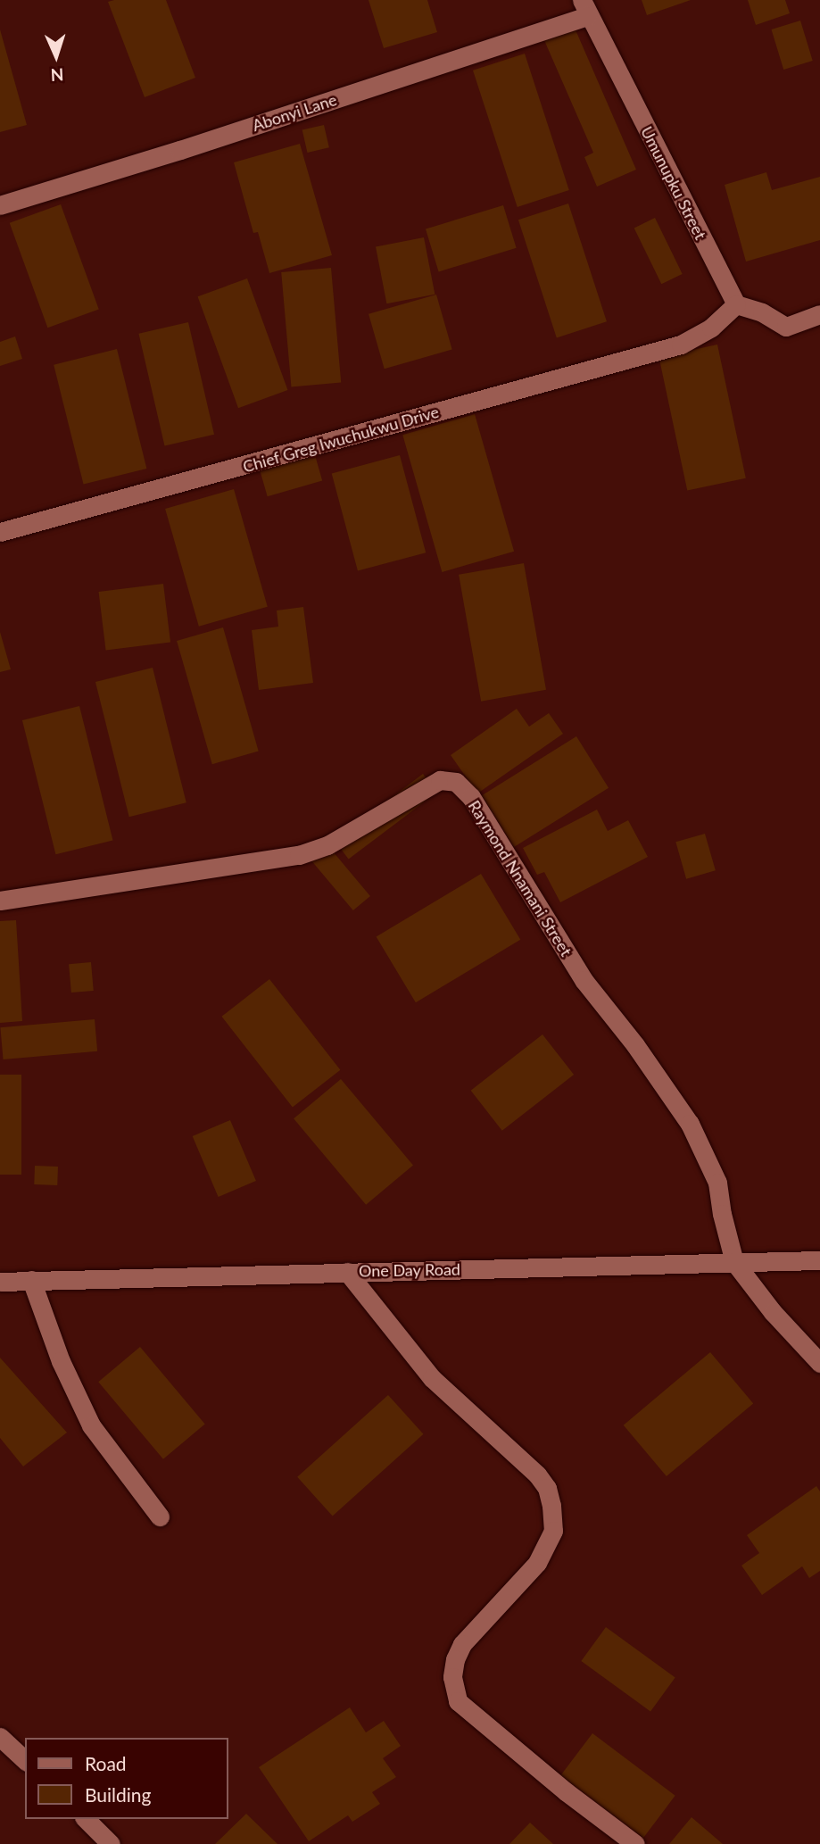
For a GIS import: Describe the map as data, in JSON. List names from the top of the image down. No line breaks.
{"streets":{"street":["Abonyi Lane","Umunupku Street","Chief Greg Iwuchukwu Drive","Raymond Nnamani Street","One Day Road"]},"crossings":[["Abonyi Lane","Umunupku Street"],["Umunupku Street","Chief Greg Iwuchukwu Drive"],["Raymond Nnamani Street","One Day Road"]],"legend":["Road","Building"],"north":"bottom"}
